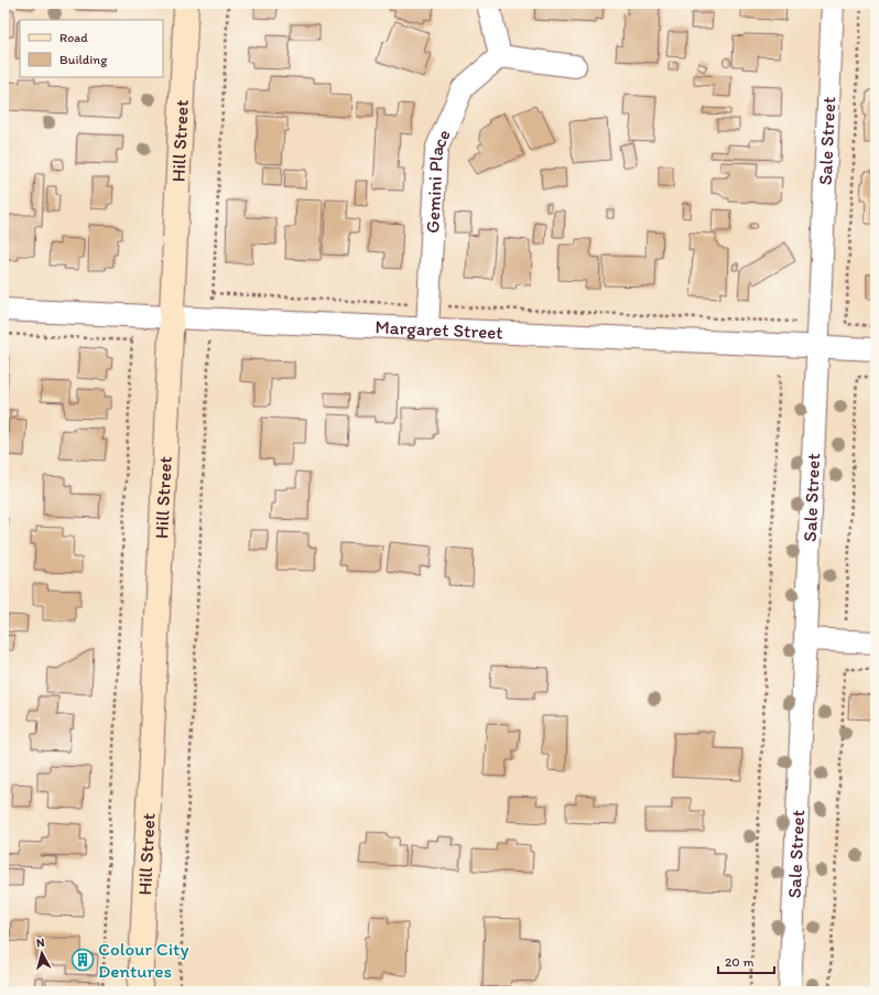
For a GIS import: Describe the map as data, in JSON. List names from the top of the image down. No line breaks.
{"streets":{"main road":["Hill Street"],"street":["Sale Street","Gemini Place","Margaret Street"]},"crossings":[["Hill Street","Margaret Street"],["Sale Street","Margaret Street"],["Gemini Place","Margaret Street"]],"places":{"building":["Colour City Dentures"]},"legend":["Road","Building"],"scale_bar":"20 m","north":"top"}
